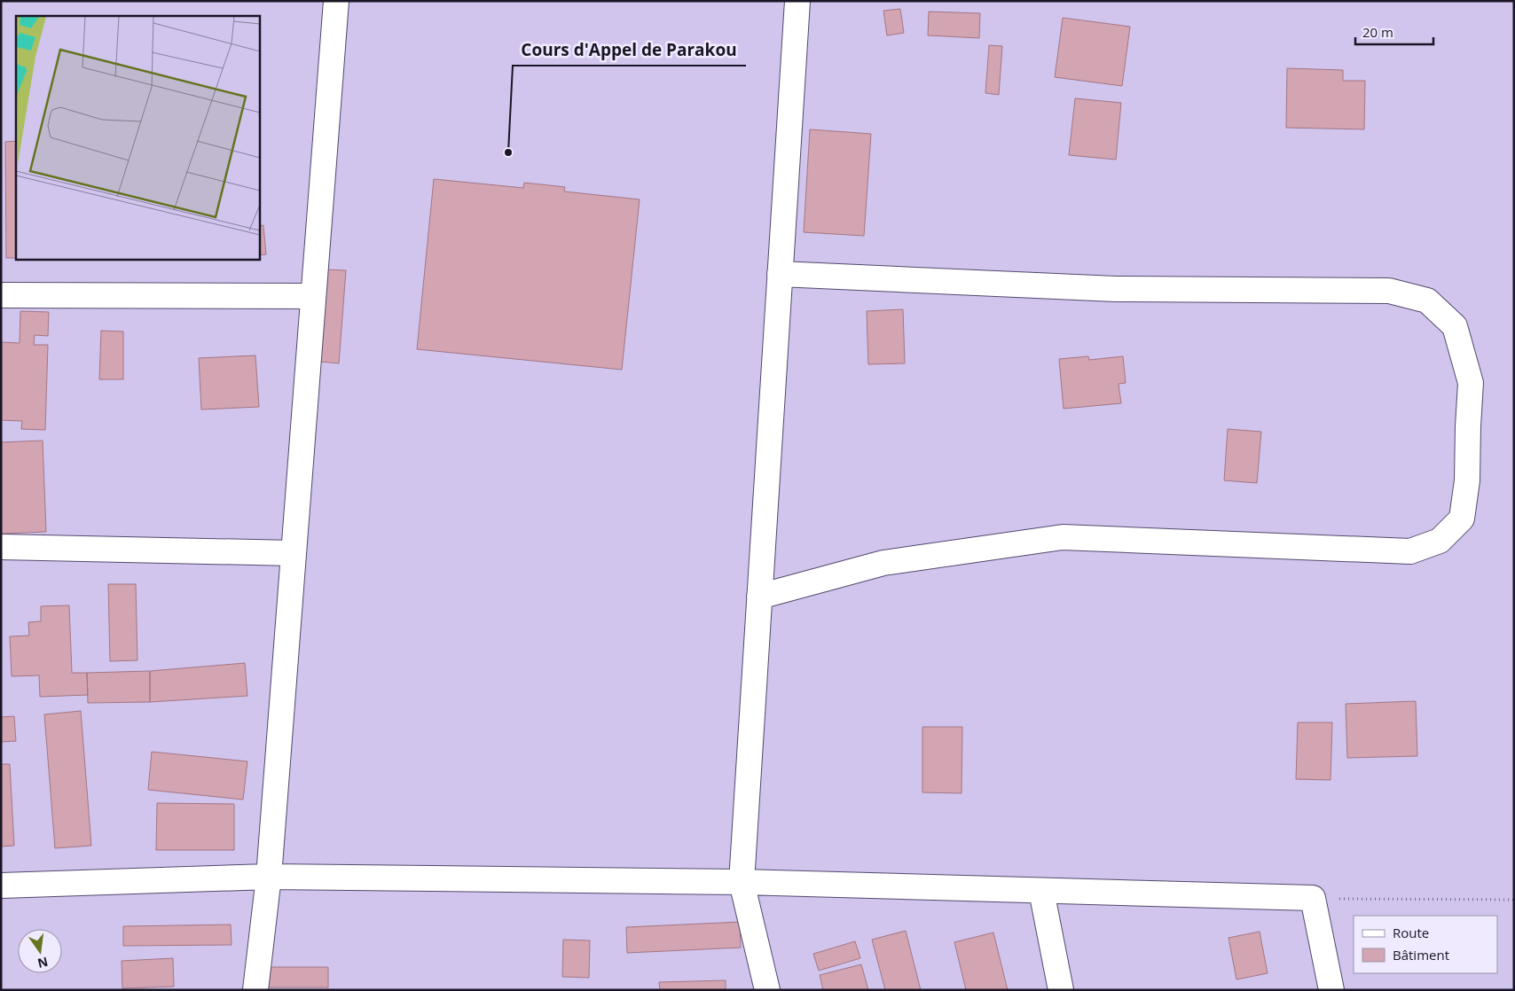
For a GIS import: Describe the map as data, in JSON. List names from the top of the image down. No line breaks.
{"places":["Cours d'Appel de Parakou"],"legend":["Route","Bâtiment"],"scale_bar":"20 m","north":"bottom"}
